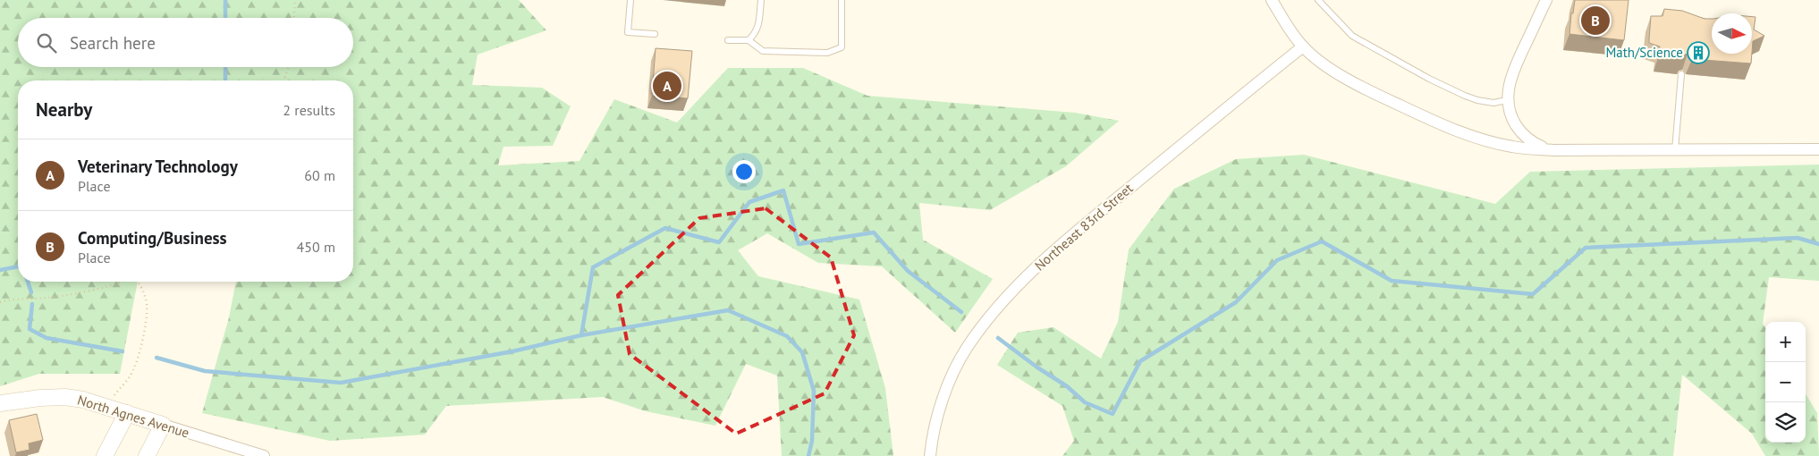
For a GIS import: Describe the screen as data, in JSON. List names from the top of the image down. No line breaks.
{"streets":{"street":["Northeast 83rd Street","North Agnes Avenue"]},"places":{"building":["Math/Science"]},"north":"right","page":{"pins":["B","A"],"search":"Search here","heading":["Nearby","2 results"],"list":[{"mark":"A","name":"Veterinary Technology","note":"Place","value":"60 m"},{"mark":"B","name":"Computing/Business","note":"Place","value":"450 m"}],"map_buttons":["+","−"]}}
